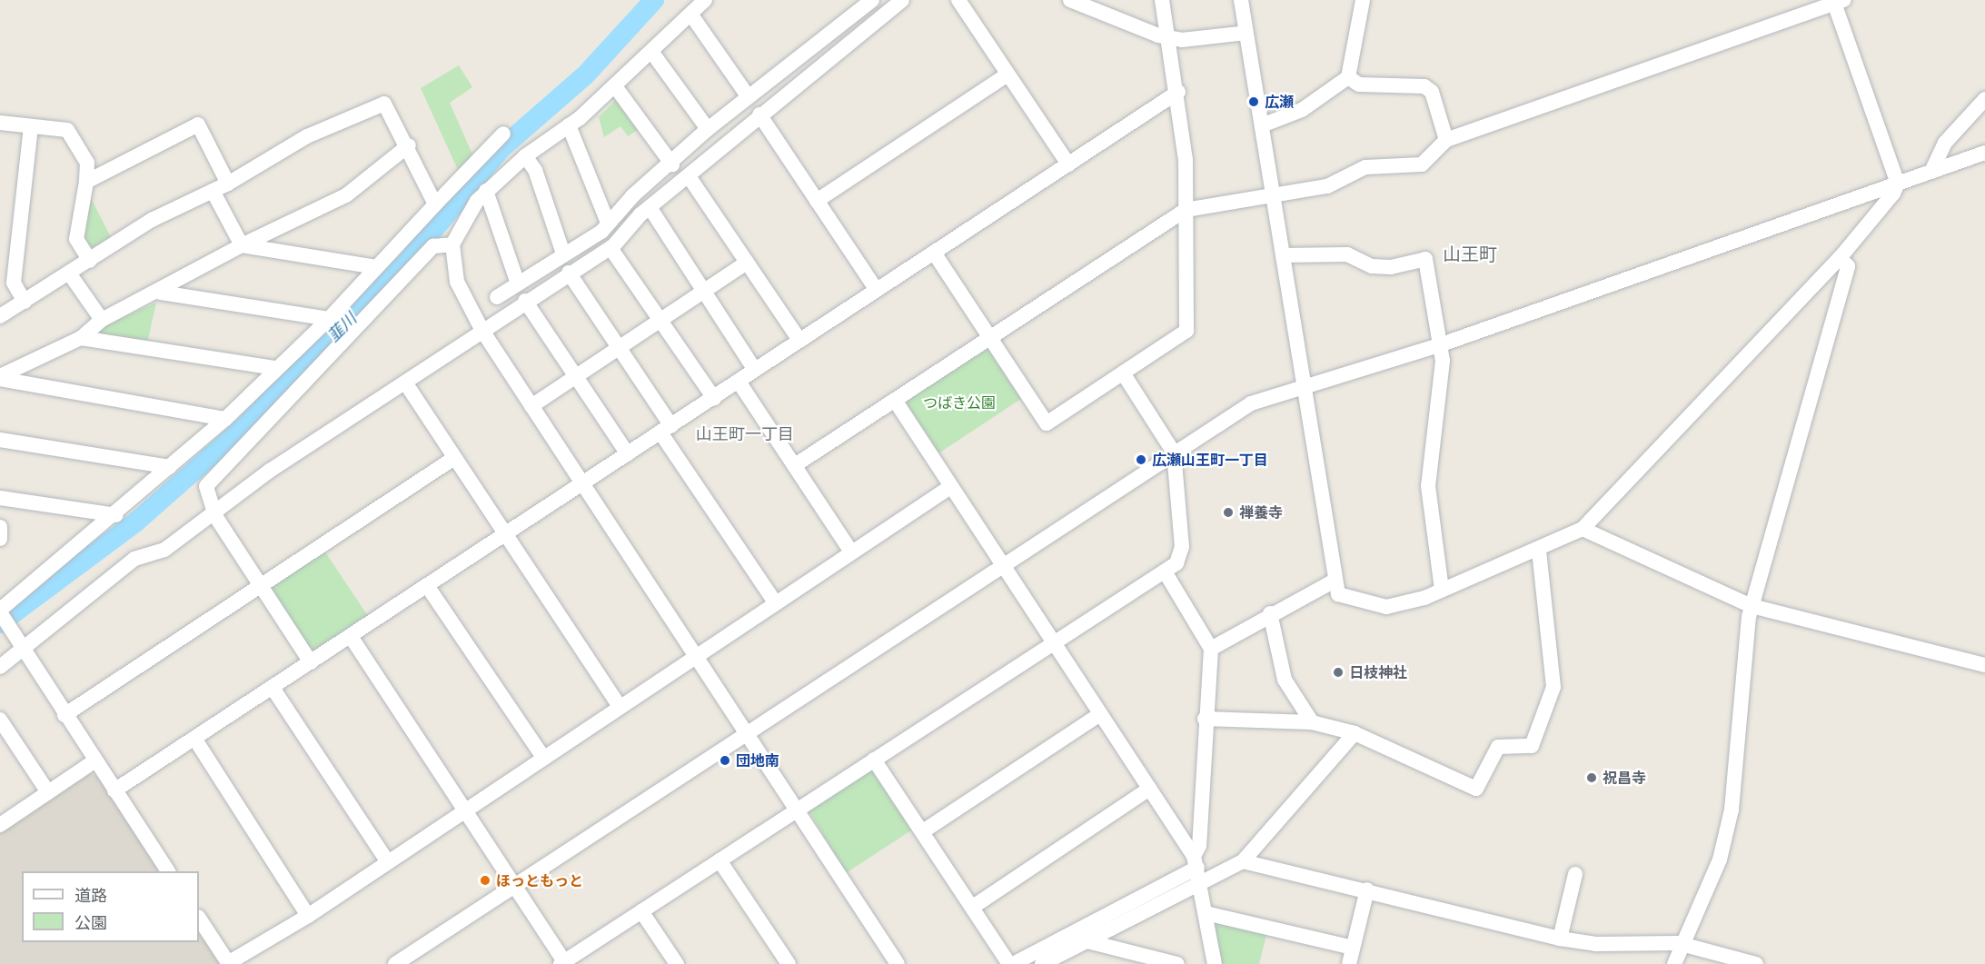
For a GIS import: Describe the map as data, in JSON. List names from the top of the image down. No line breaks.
{"districts":["山王町","山王町一丁目"],"water":["韮川"],"parks":["つばき公園"],"places":["広瀬","広瀬山王町一丁目","禅養寺","日枝神社","団地南","祝昌寺","ほっともっと"],"legend":["道路","公園"]}
